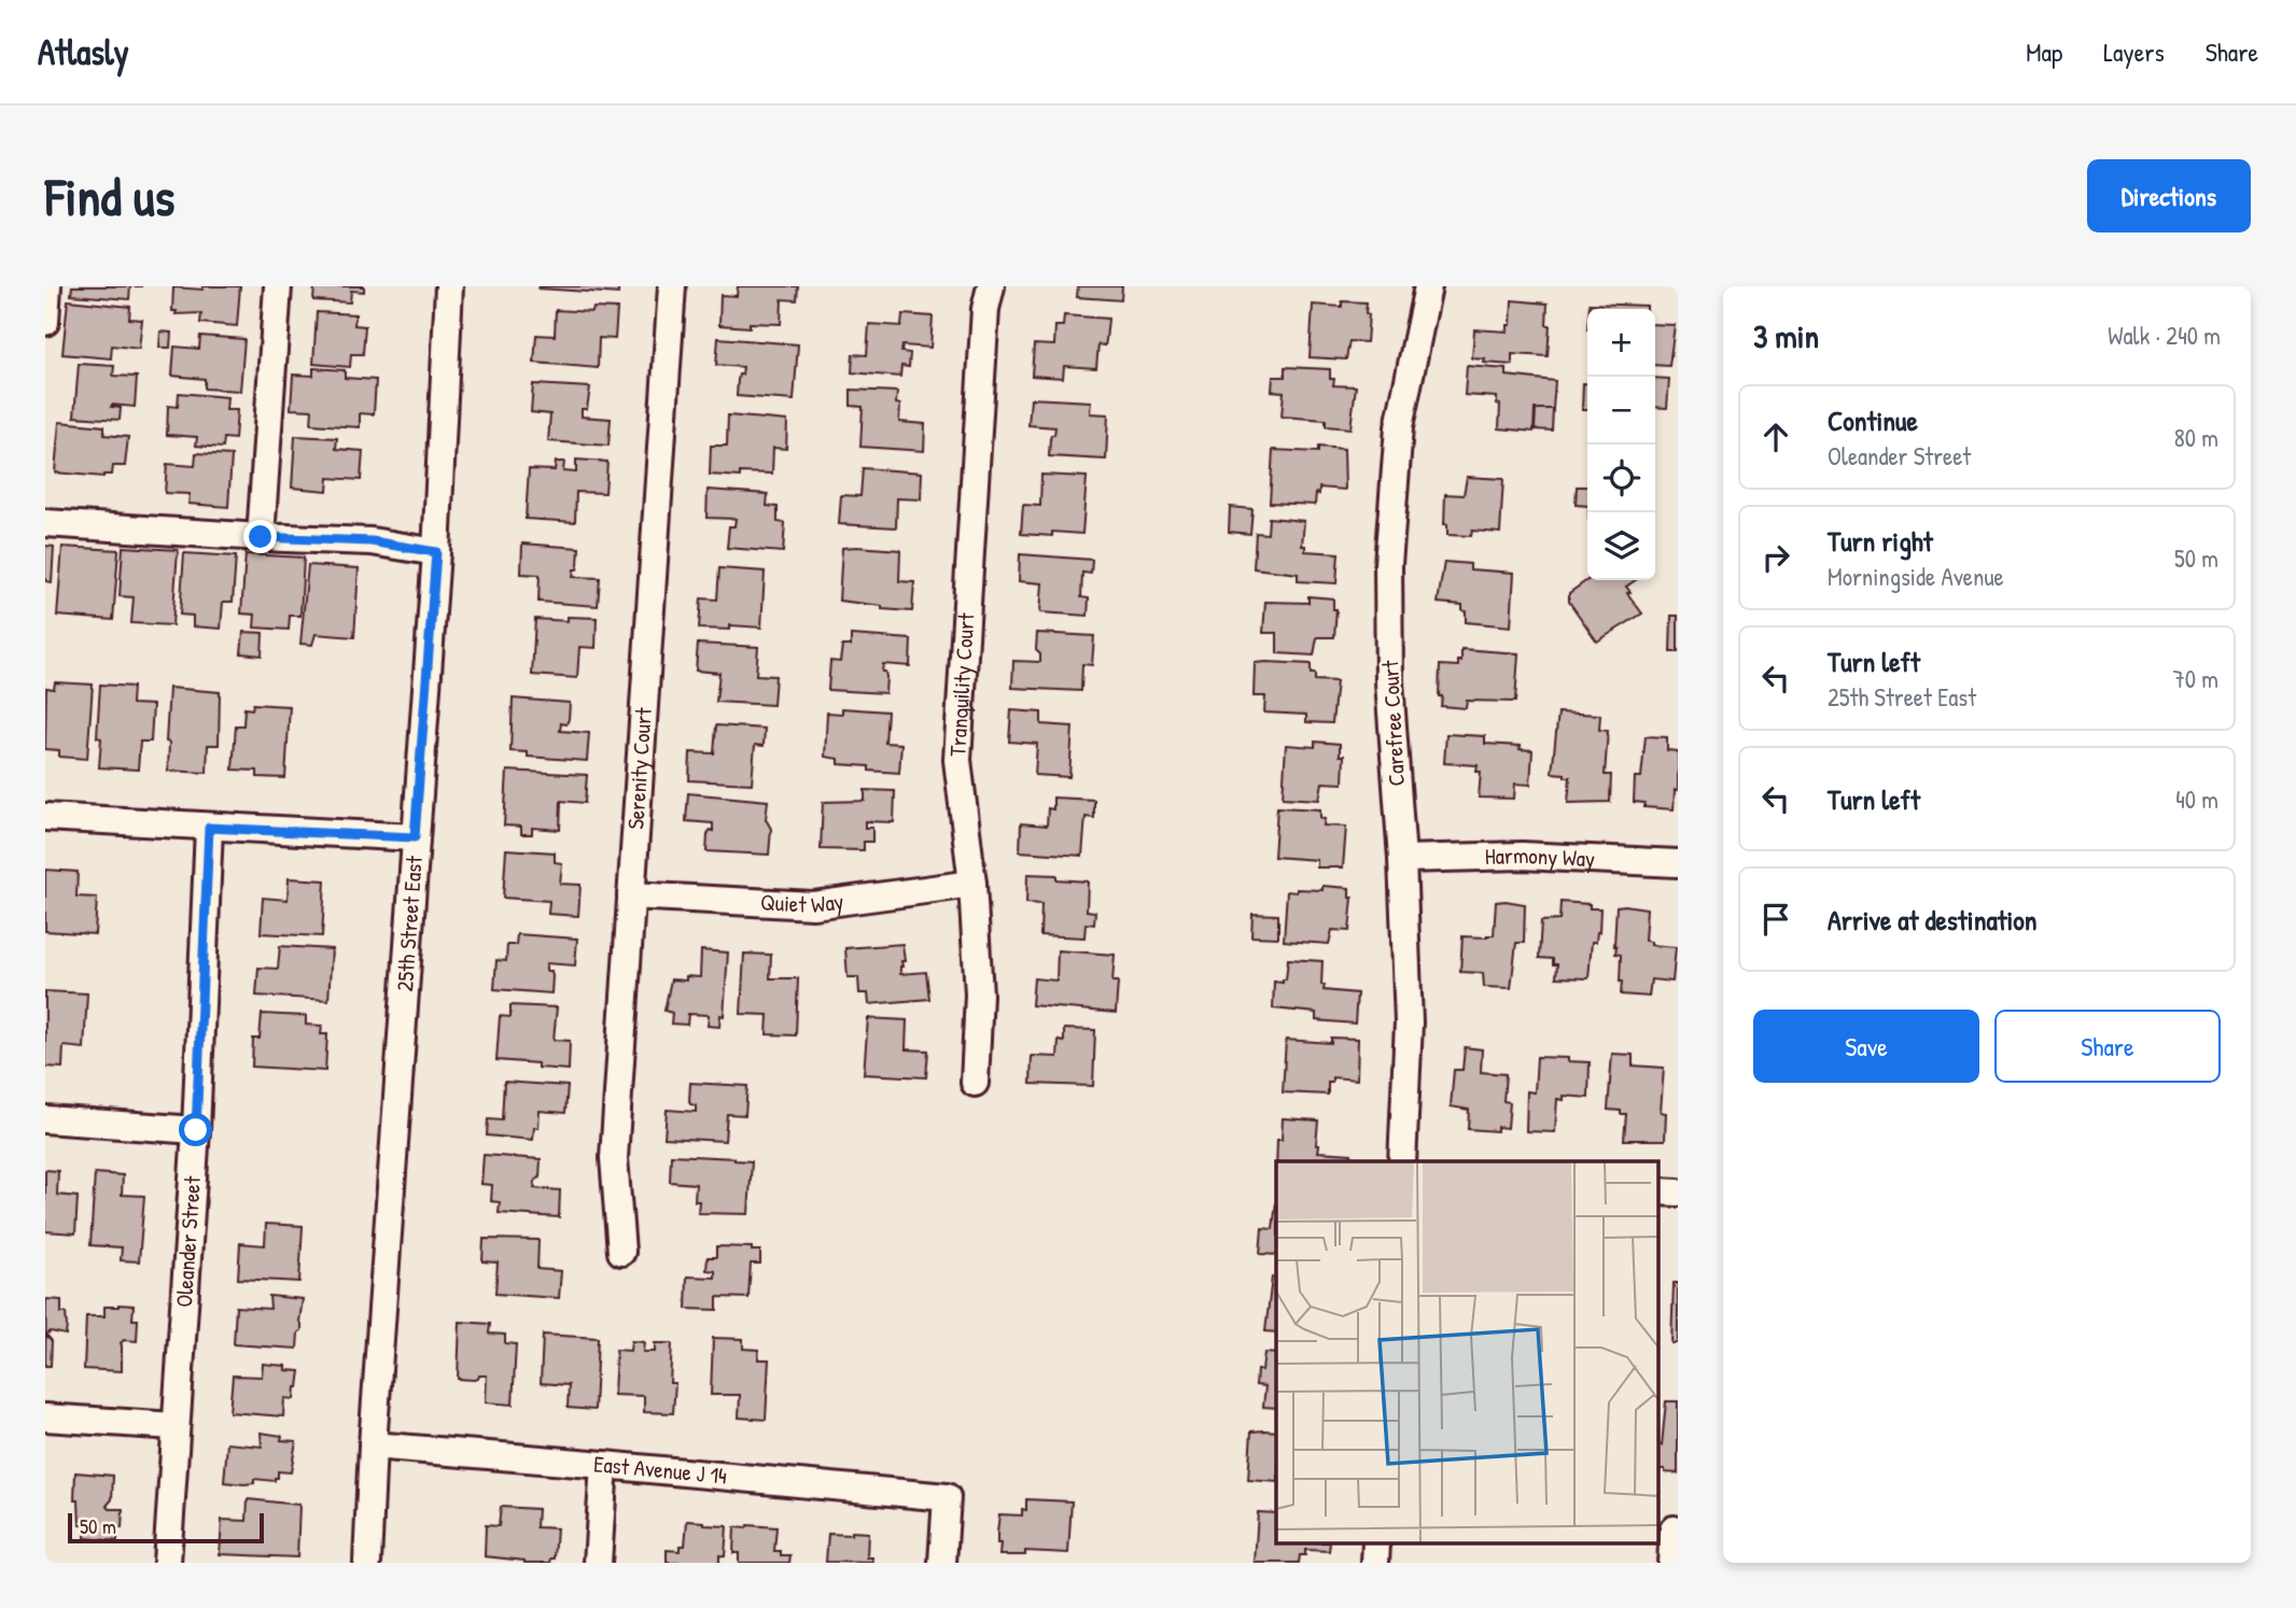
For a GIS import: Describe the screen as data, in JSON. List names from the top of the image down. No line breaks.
{"streets":{"street":["Tranquility Court","Carefree Court","Serenity Court","Harmony Way","Quiet Way","25th Street East","Oleander Street","East Avenue J 14"]},"crossings":[["Tranquility Court","Quiet Way"],["Carefree Court","Harmony Way"],["Serenity Court","Quiet Way"],["25th Street East","East Avenue J 14"]],"scale_bar":"50 m","page":{"header":"Atlasly","nav":["Map","Layers","Share"],"buttons":["Directions",["Save","Share"]],"title":"Find us","heading":["3 min","Walk · 240 m"],"map_buttons":["+","−"],"list":[["Continue","Oleander Street","80 m"],["Turn right","Morningside Avenue","50 m"],["Turn left","25th Street East","70 m"],["Turn left","40 m"],"Arrive at destination"],"scale":"50 m"}}
